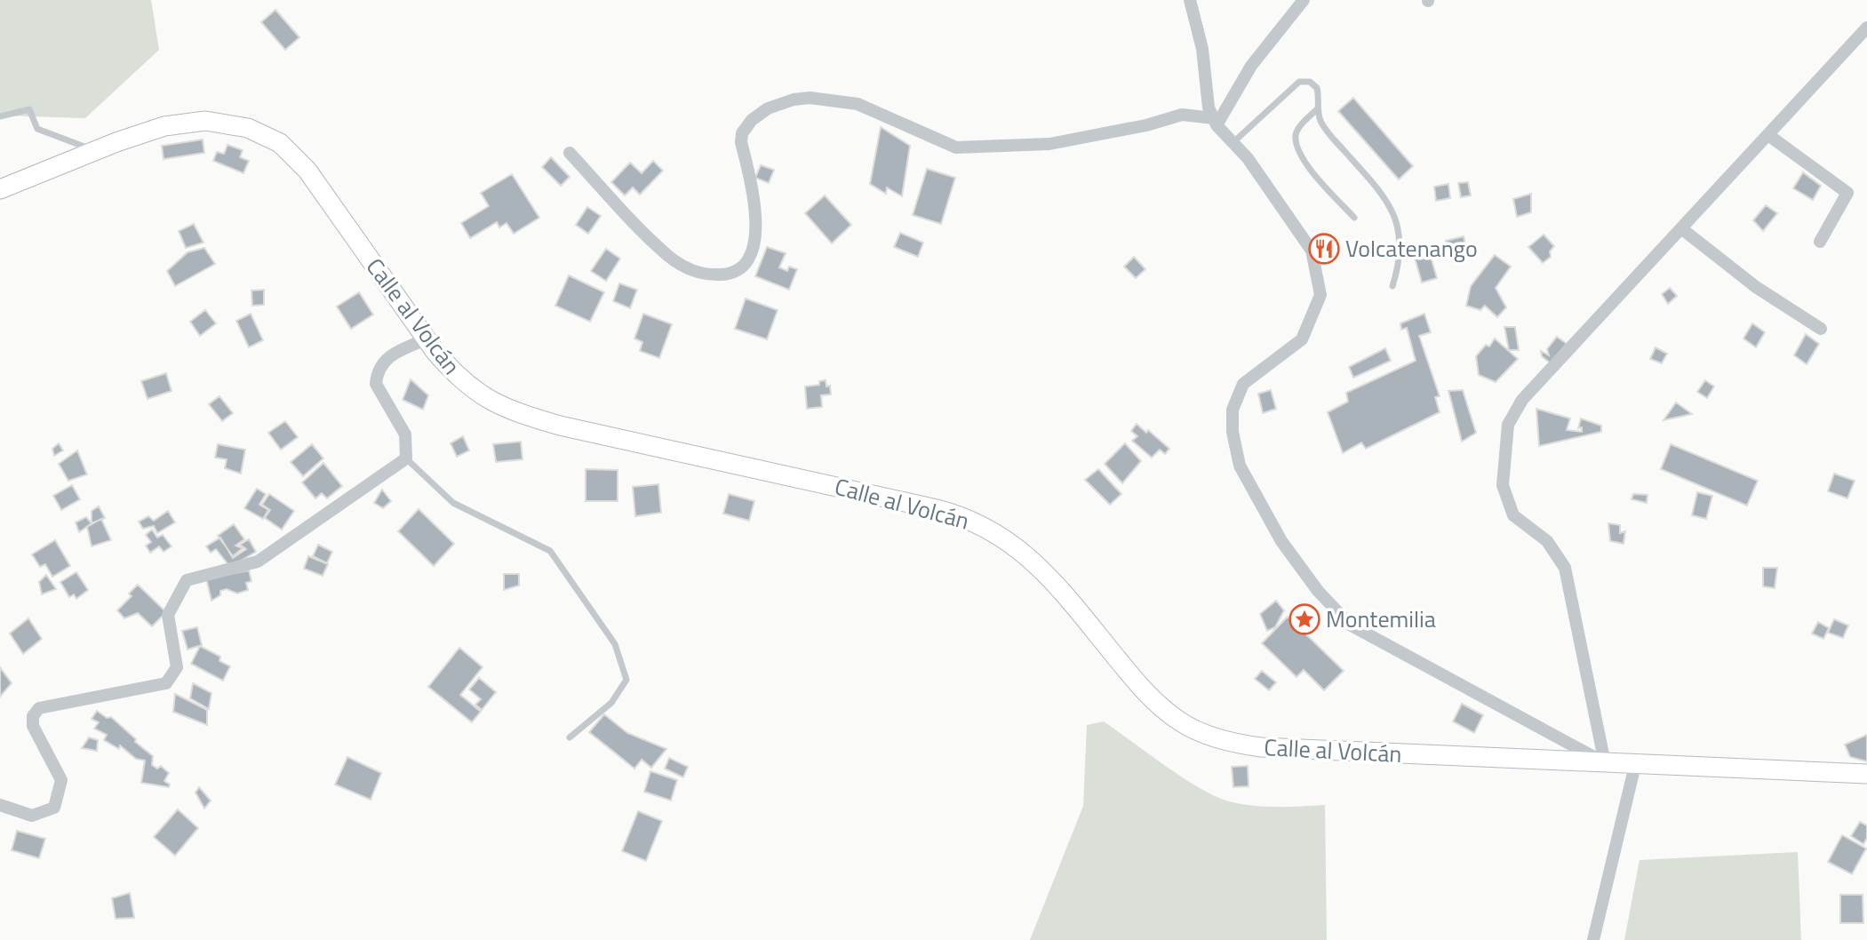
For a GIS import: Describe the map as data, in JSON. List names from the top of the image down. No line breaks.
{"streets":{"street":["Calle al Volcán"]},"places":{"restaurant":["Volcatenango"],"place":["Montemilia"]}}
